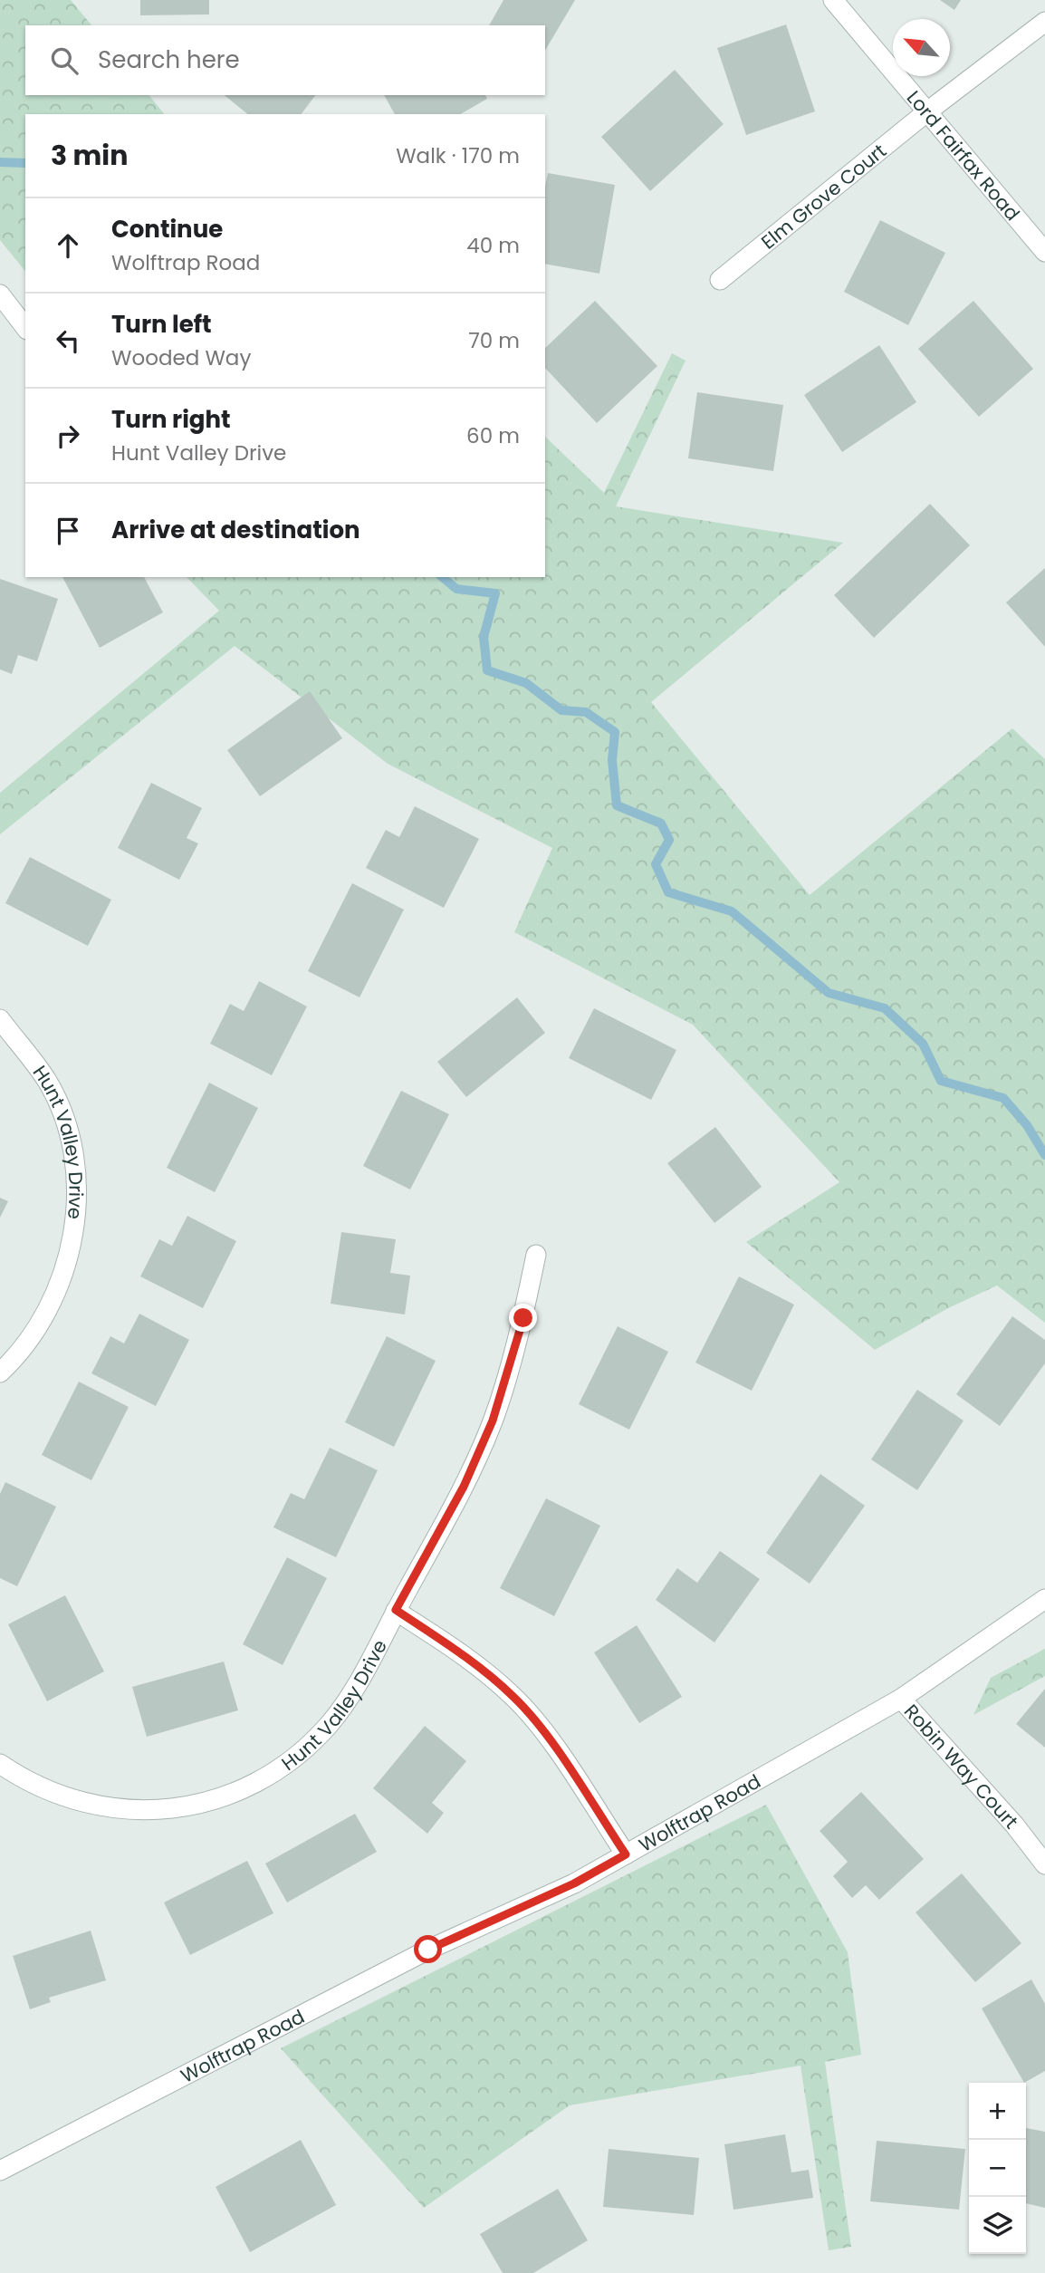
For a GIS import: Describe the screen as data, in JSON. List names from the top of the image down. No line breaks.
{"streets":{"street":["Lord Fairfax Road","Elm Grove Court","Hunt Valley Drive","Robin Way Court","Wolftrap Road"]},"crossings":[["Lord Fairfax Road","Elm Grove Court"],["Robin Way Court","Wolftrap Road"]],"north":"top left","page":{"search":"Search here","heading":["3 min","Walk · 170 m"],"list":[["Continue","Wolftrap Road","40 m"],["Turn left","Wooded Way","70 m"],["Turn right","Hunt Valley Drive","60 m"],"Arrive at destination"],"map_buttons":["+","−"]}}
